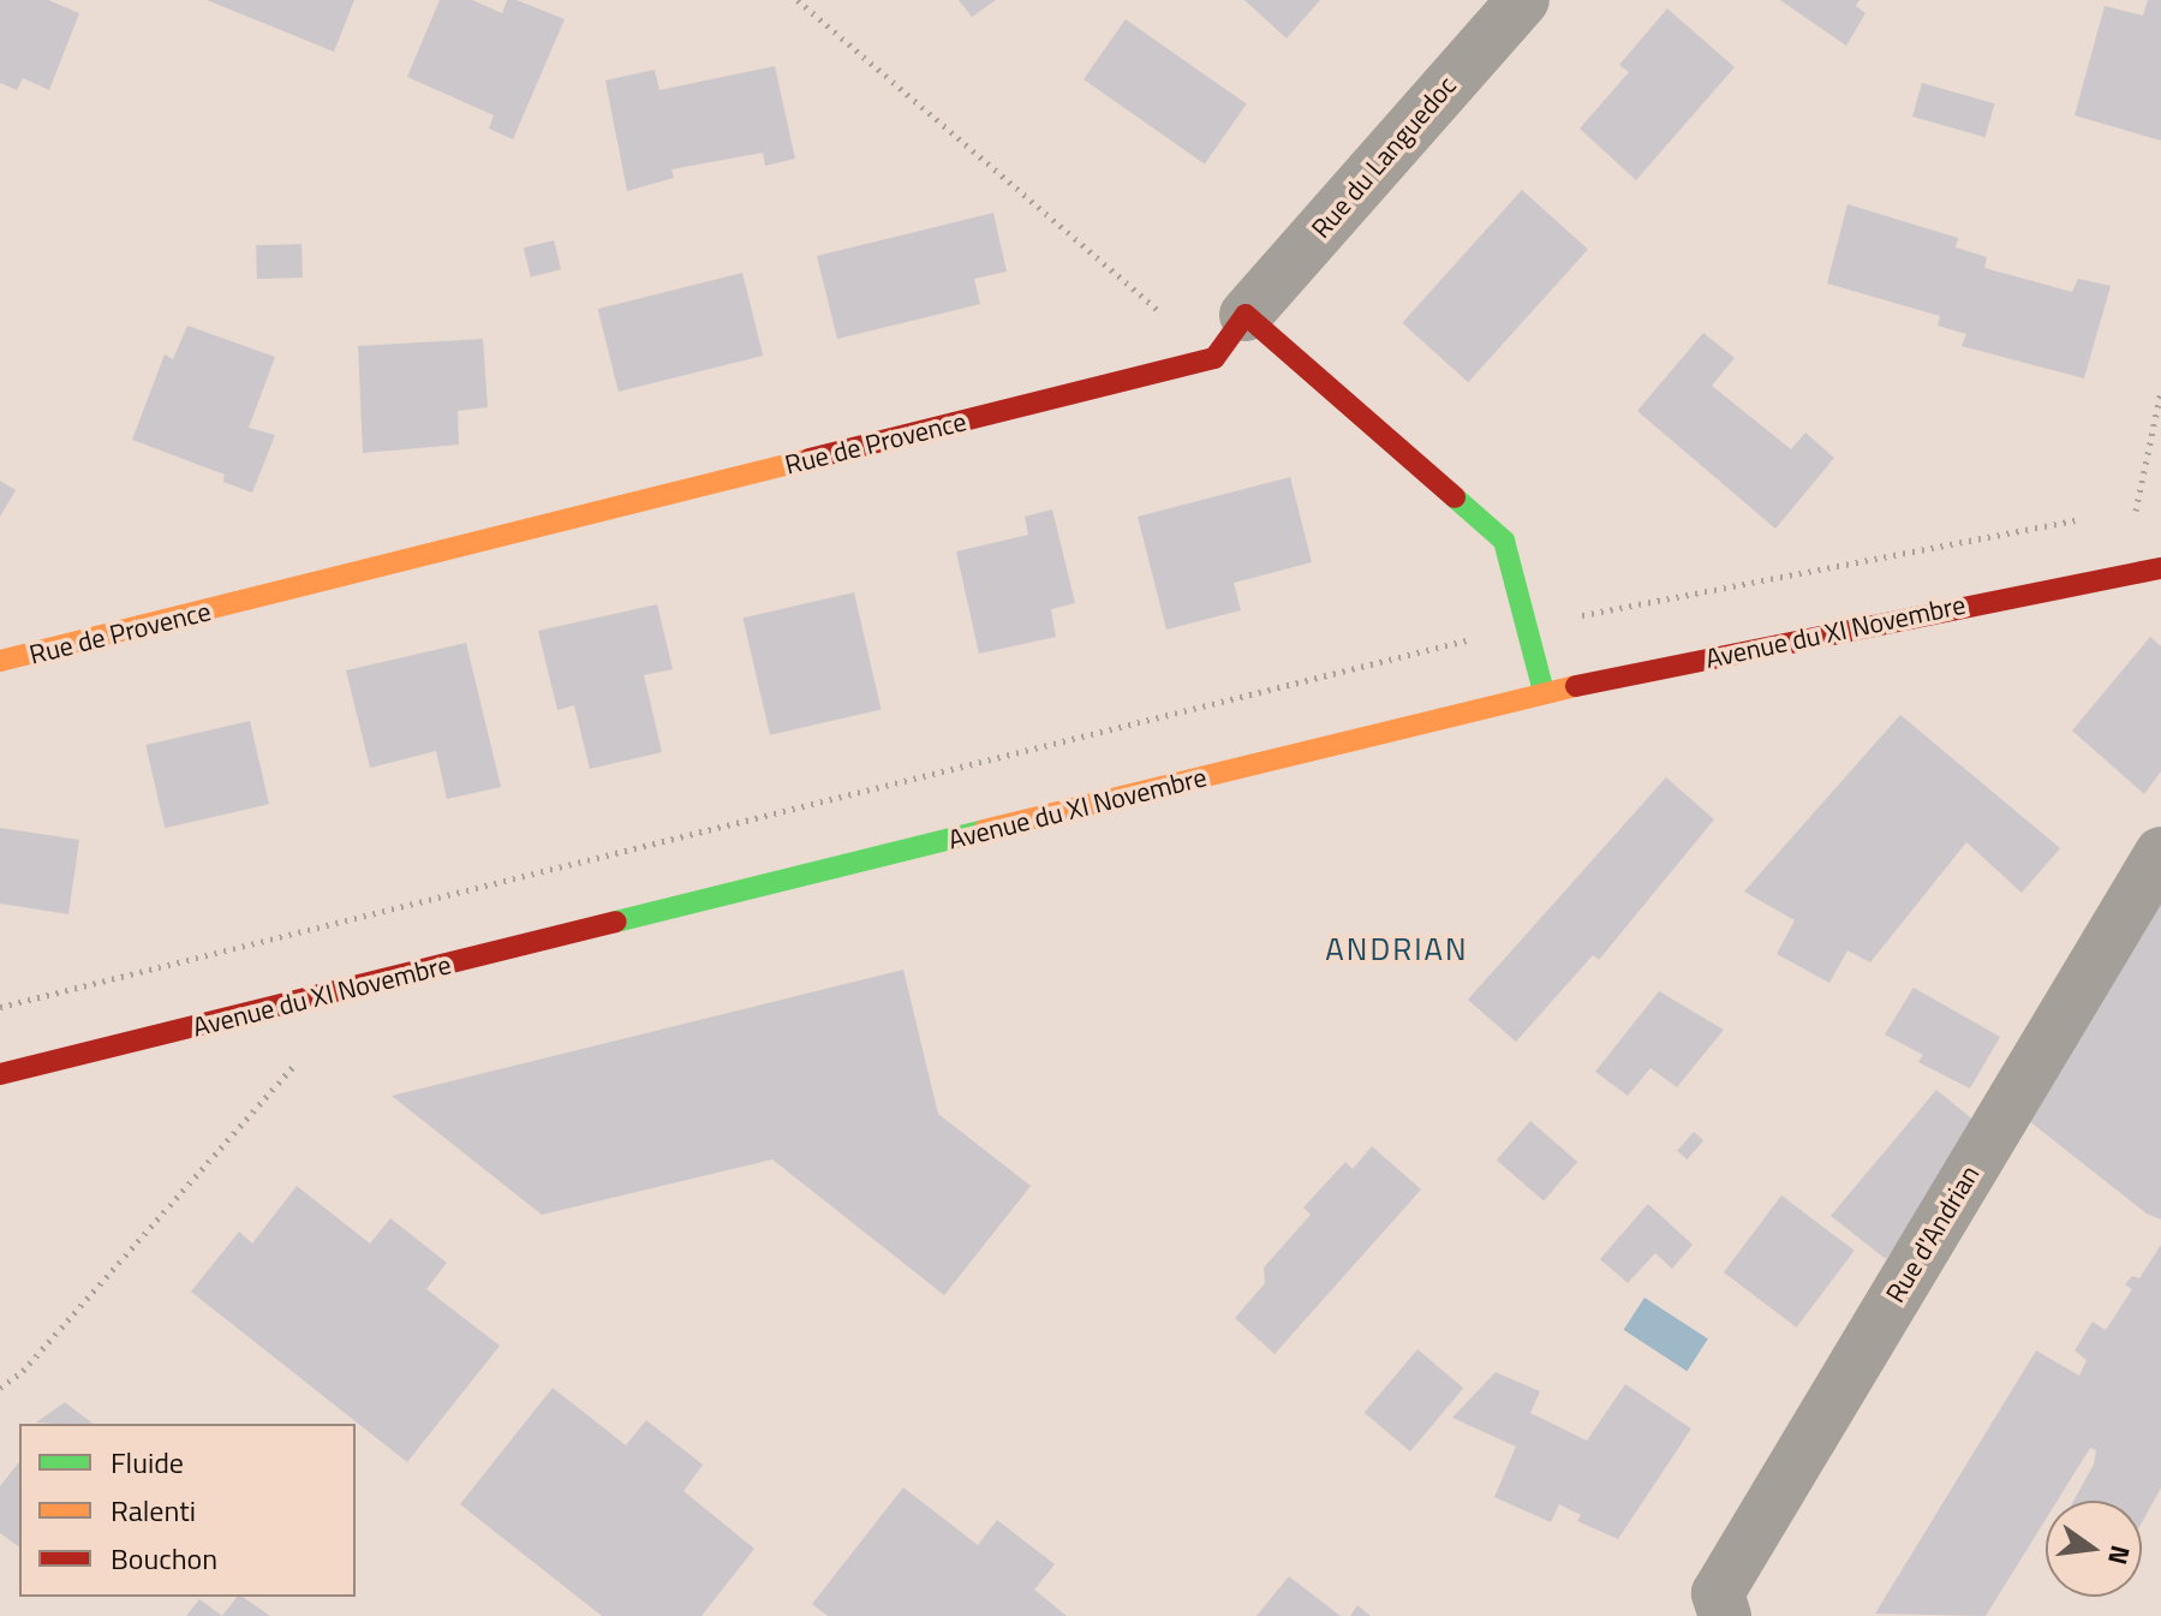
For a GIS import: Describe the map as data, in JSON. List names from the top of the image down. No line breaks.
{"streets":{"main road":["Rue de Provence","Avenue du XI Novembre"],"street":["Rue du Languedoc","Rue d'Andrian"]},"districts":["ANDRIAN"],"legend":["Fluide","Ralenti","Bouchon"],"north":"right"}
